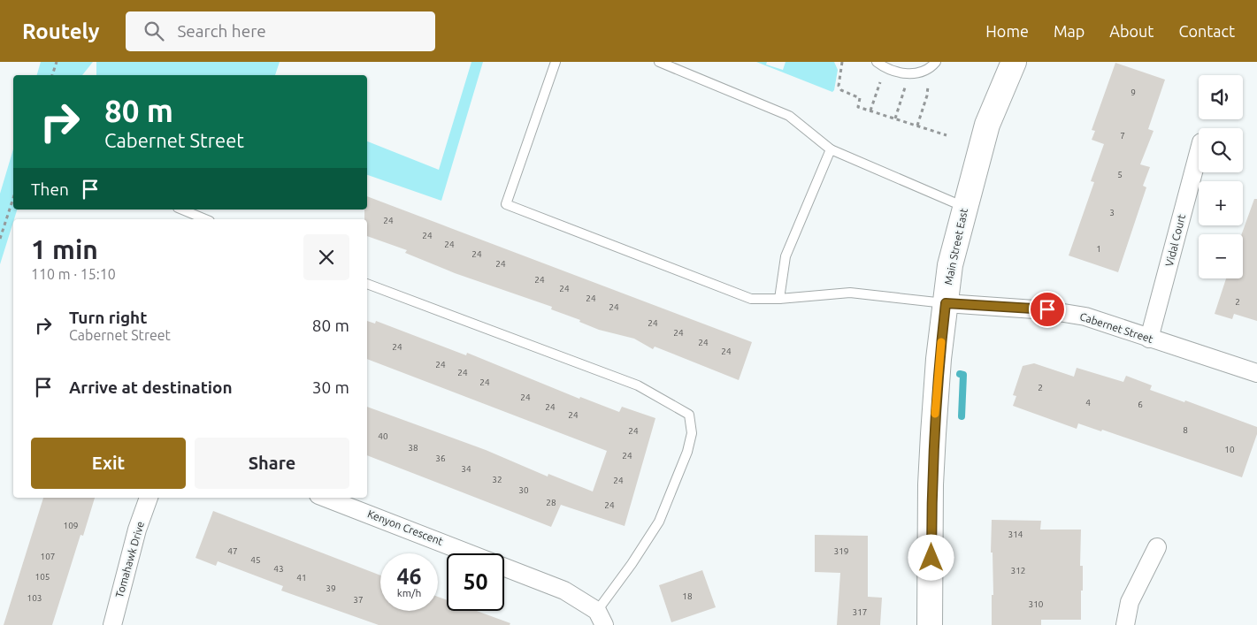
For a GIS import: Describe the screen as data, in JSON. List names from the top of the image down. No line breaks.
{"streets":{"main road":["Main Street East"],"street":["Vidal Court","Cabernet Street","Kenyon Crescent","Tomahawk Drive"]},"crossings":[["Vidal Court","Cabernet Street"],["Main Street East","Cabernet Street"]],"house_numbers":["9","7","5","3","24","24","24","1","24","24","24","24","24","2","24","24","24","24","24","24","24","24","24","2","24","4","6","24","24","8","24","40","38","10","24","36","34","32","24","30","28","24","109","314","47","319","107","45","43","312","105","41","39","18","103","37","310","317"],"page":{"header":"Routely","search":"Search here","nav":["Home","Map","About","Contact"],"map_buttons":["+","−"],"turn":["80 m","Cabernet Street"],"then":"Then","heading":["1 min","110 m · 15:10"],"list":[{"name":"Turn right","note":"Cabernet Street","value":"80 m"},{"name":"Arrive at destination","value":"30 m"}],"buttons":["Exit","Share"],"speed":"46 km/h","limit":"50"}}
